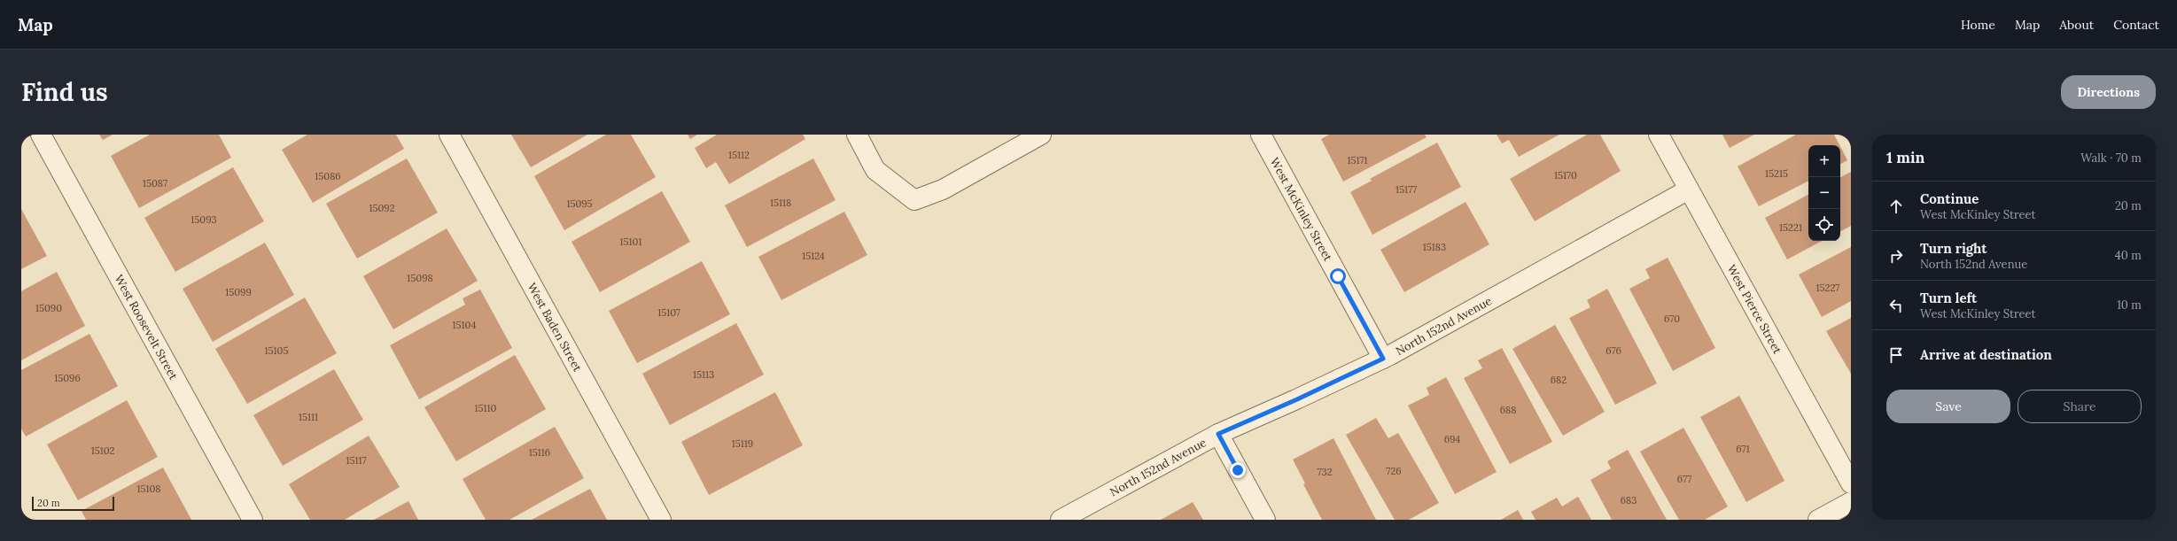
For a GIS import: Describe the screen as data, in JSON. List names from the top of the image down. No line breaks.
{"streets":{"street":["West McKinley Street","West Pierce Street","North 152nd Avenue","West Roosevelt Street","West Baden Street"]},"crossings":[["West McKinley Street","North 152nd Avenue"],["West Pierce Street","North 152nd Avenue"]],"house_numbers":["15112","15171","15215","15170","15086","15087","15177","15118","15095","15092","15093","15221","15101","15183","15124","15098","15227","15099","15090","15107","670","15104","15105","676","15113","15096","682","15110","688","15111","694","15119","671","15102","15116","15117","726","732","677","15108","683"],"scale_bar":"20 m","page":{"header":"Map","nav":["Home","Map","About","Contact"],"buttons":["Directions",["Save","Share"]],"title":"Find us","heading":["1 min","Walk · 70 m"],"map_buttons":["+","−"],"list":[["Continue","West McKinley Street","20 m"],["Turn right","North 152nd Avenue","40 m"],["Turn left","West McKinley Street","10 m"],"Arrive at destination"],"scale":"20 m"}}
